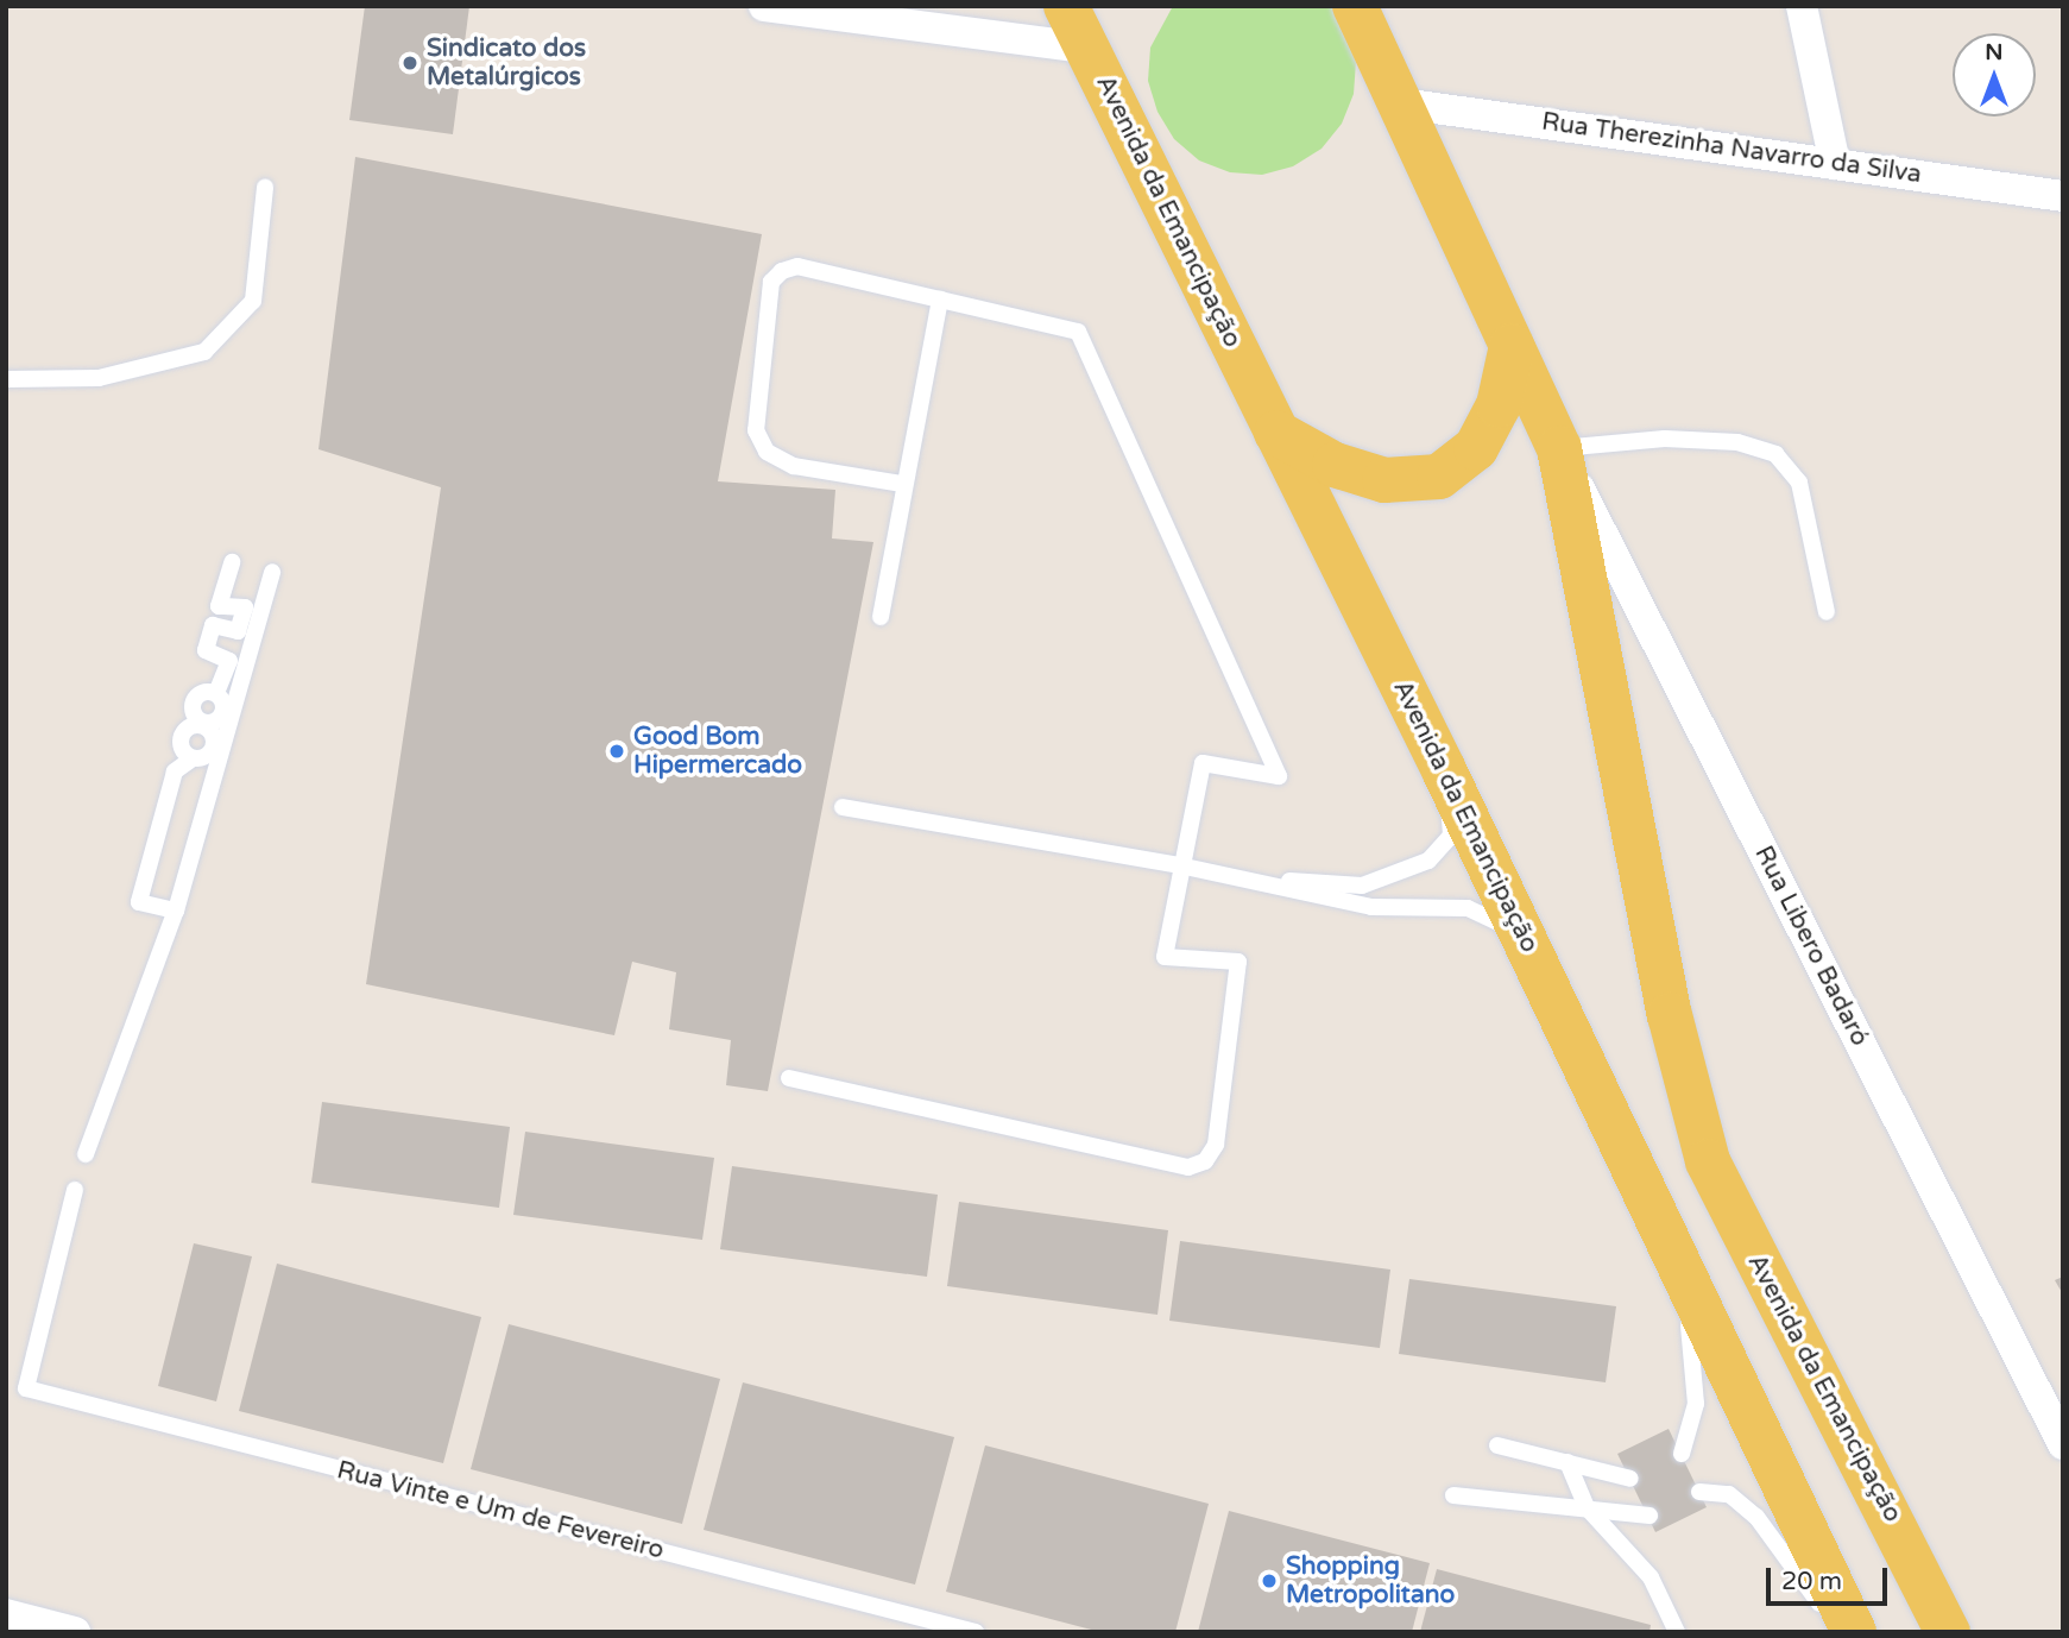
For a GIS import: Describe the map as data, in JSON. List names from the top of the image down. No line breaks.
{"streets":{"main road":["Avenida da Emancipação"],"street":["Rua Therezinha Navarro da Silva","Rua Libero Badaró"],"lane":["Rua Vinte e Um de Fevereiro"]},"crossings":[["Rua Therezinha Navarro da Silva","Avenida da Emancipação"],["Avenida da Emancipação","Rua Libero Badaró"]],"places":["Sindicato dos Metalúrgicos","Good Bom Hipermercado","Shopping Metropolitano"],"scale_bar":"20 m","north":"top"}
